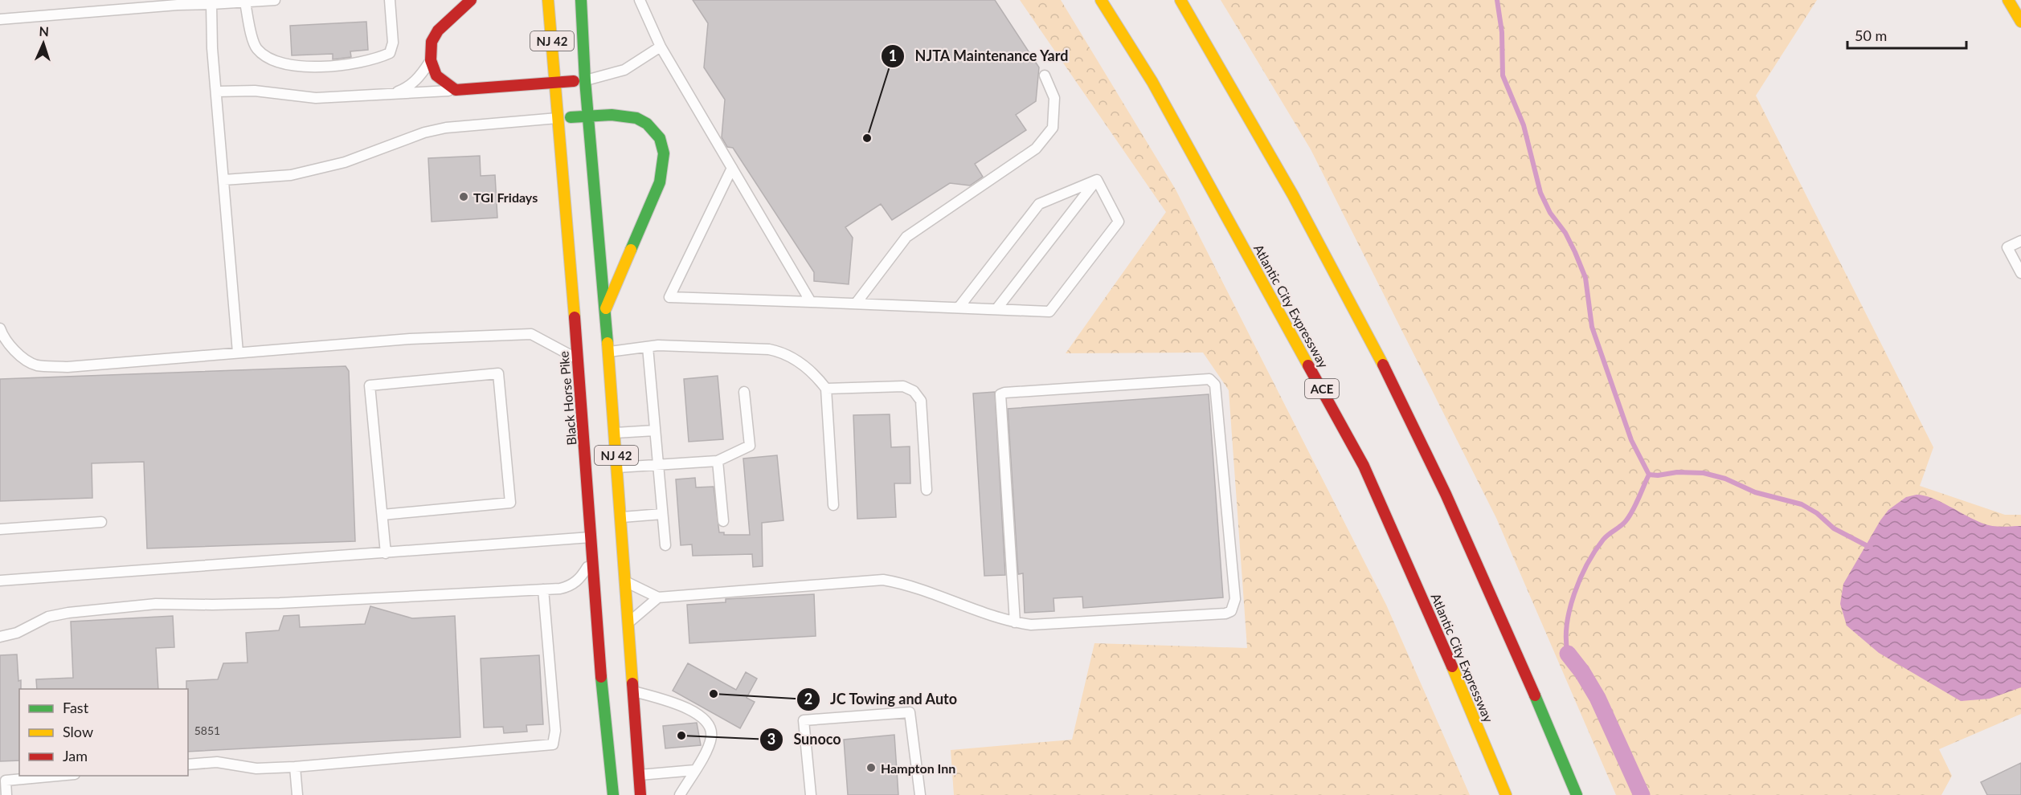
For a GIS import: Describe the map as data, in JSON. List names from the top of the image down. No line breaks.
{"streets":{"main road":["NJ 42","Atlantic City Expressway","ACE","Black Horse Pike"]},"places":["NJTA Maintenance Yard","TGI Fridays","JC Towing and Auto","Sunoco","Hampton Inn"],"house_numbers":["5851"],"legend":["Fast","Slow","Jam"],"scale_bar":"50 m","north":"top"}
